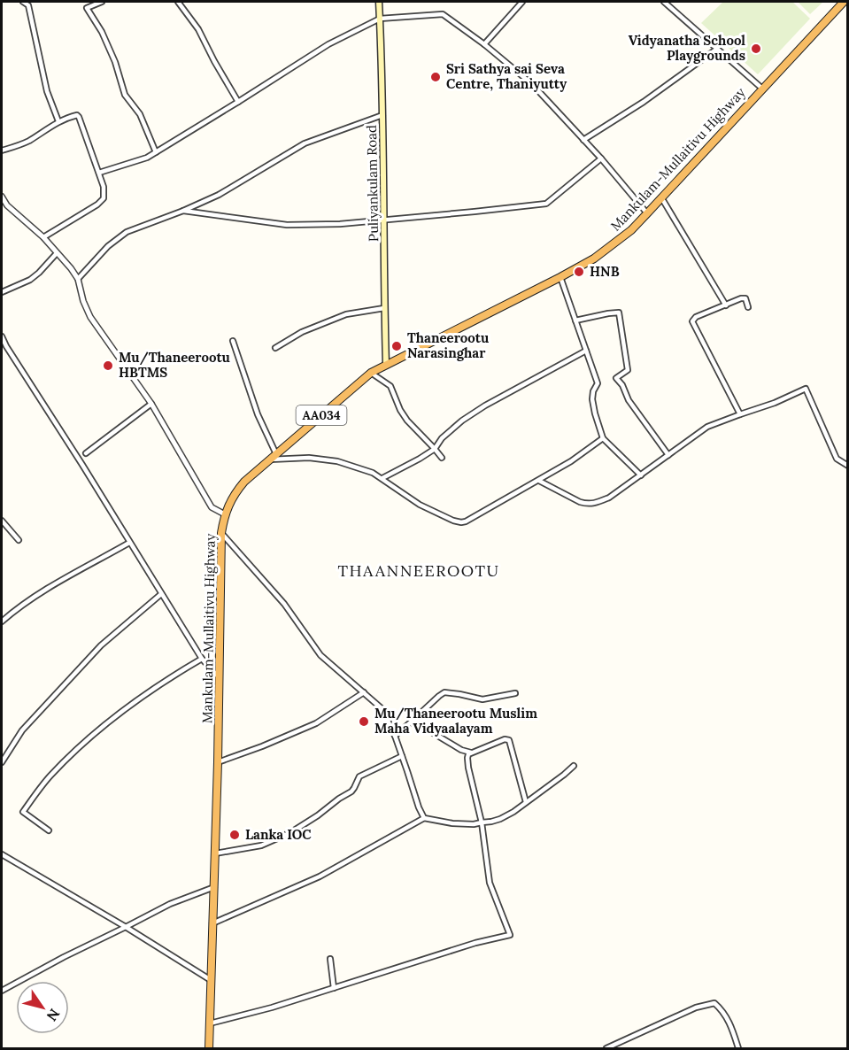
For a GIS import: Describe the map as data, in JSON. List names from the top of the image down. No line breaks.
{"streets":{"highway":["Mankulam-Mullaitivu Highway","AA034"],"main road":["Puliyankulam Road"]},"crossings":[["Mankulam-Mullaitivu Highway","Puliyankulam Road"]],"districts":["THAANNEEROOTU"],"places":["Vidyanatha School Playgrounds","Sri Sathya sai Seva Centre, Thaniyutty","HNB","Thaneerootu Narasinghar","Mu/Thaneerootu HBTMS","Mu/Thaneerootu Muslim Maha Vidyaalayam","Lanka IOC"],"north":"bottom right"}
